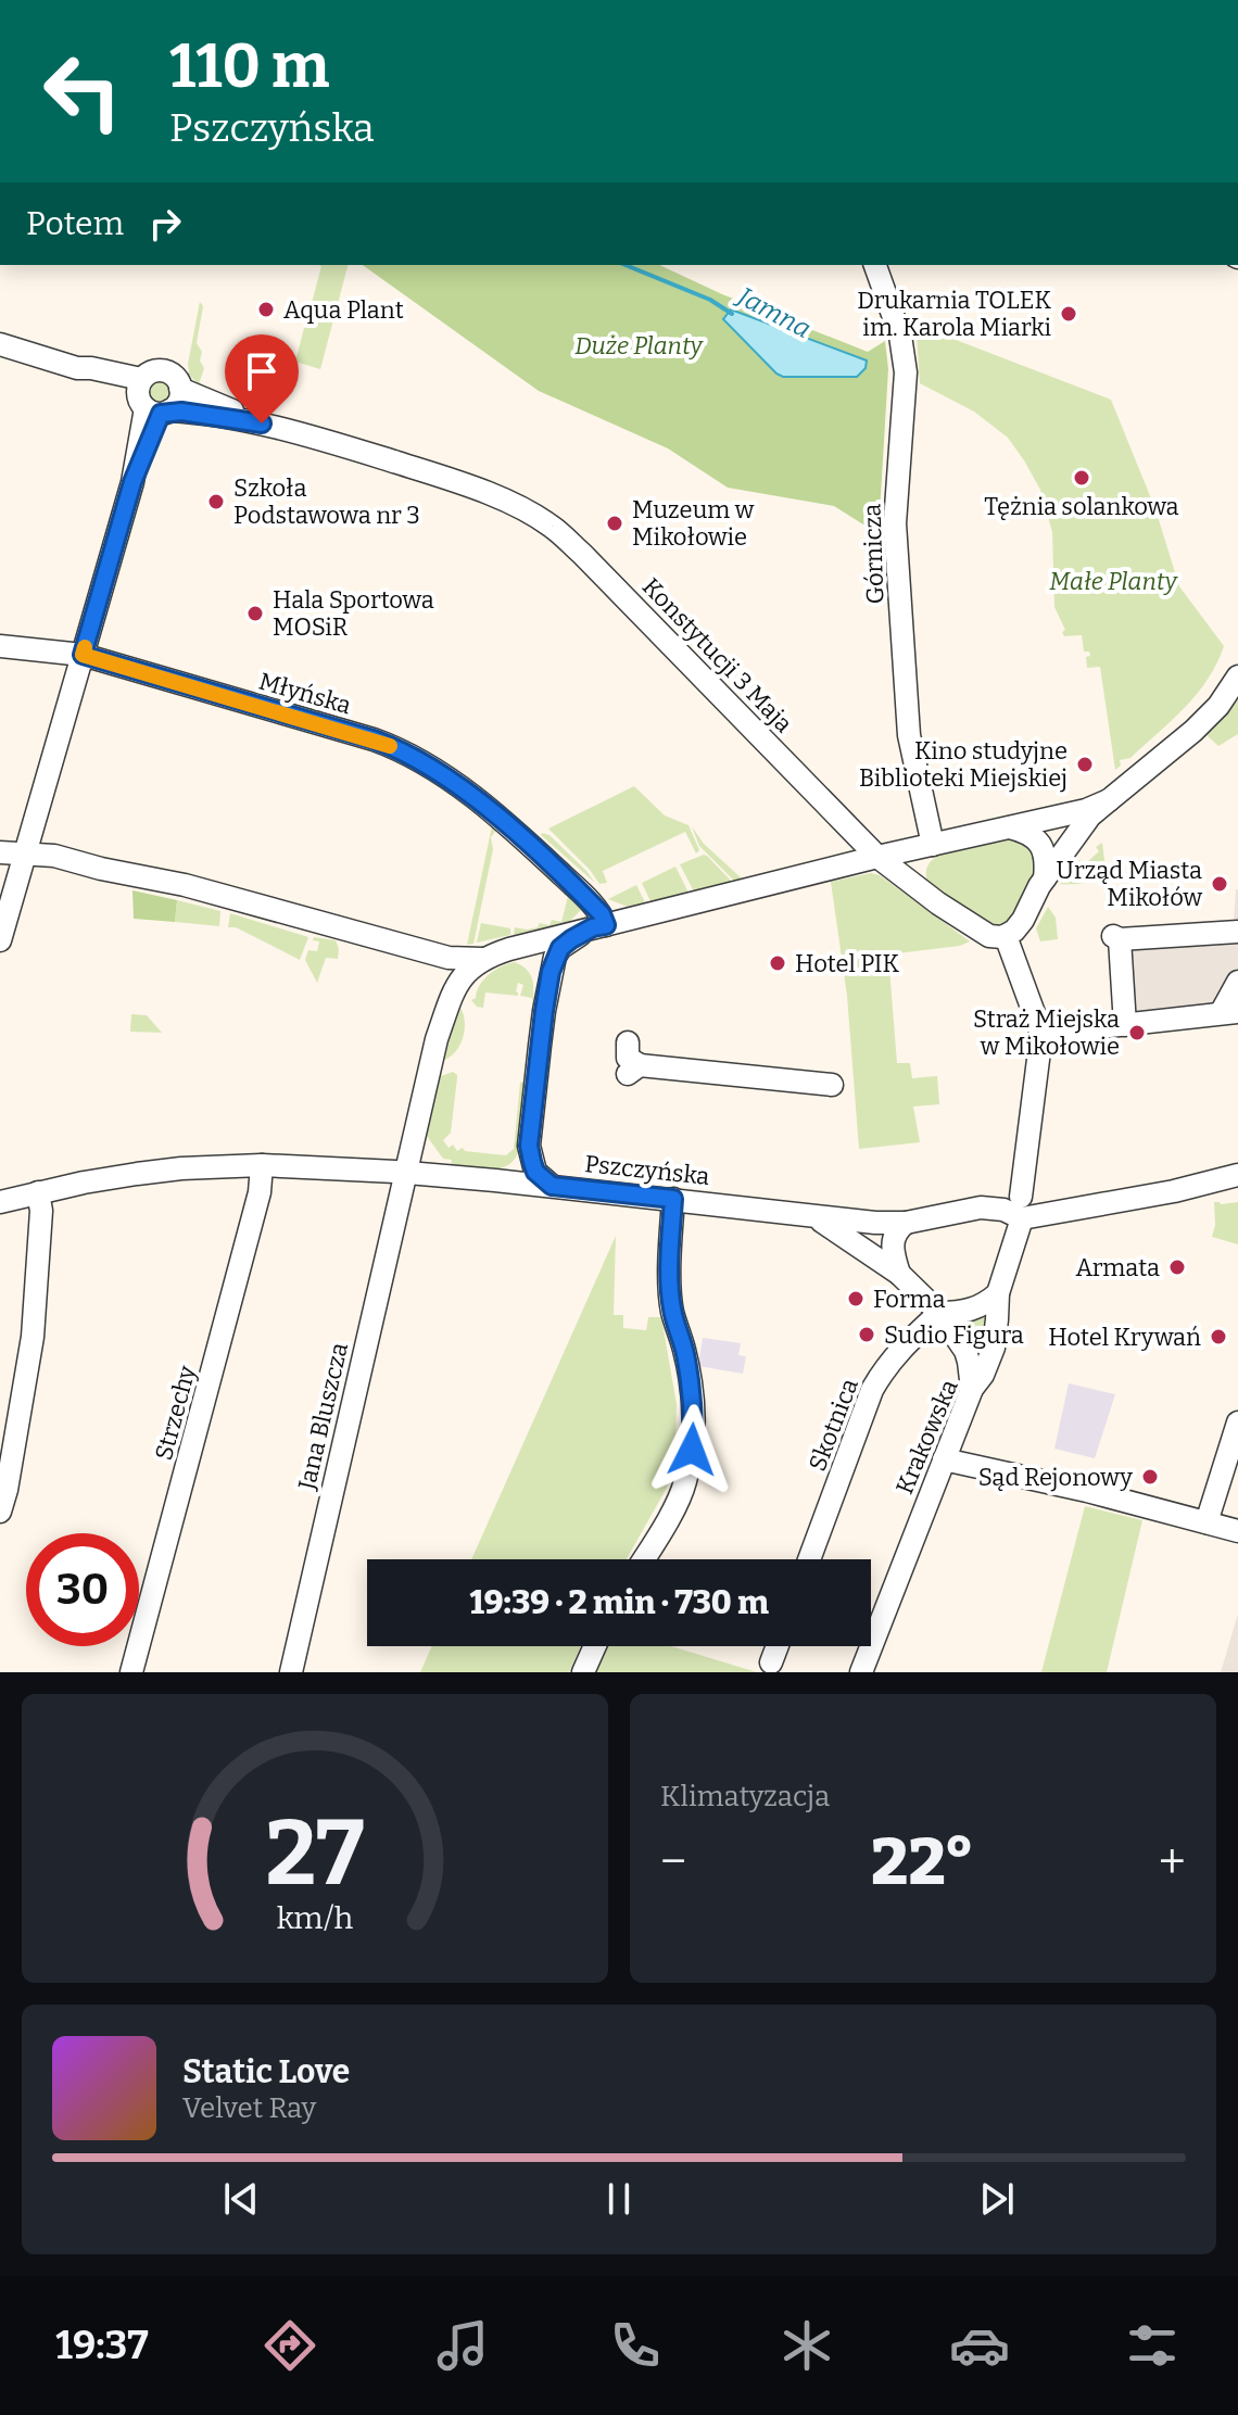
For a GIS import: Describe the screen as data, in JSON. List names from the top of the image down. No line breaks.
{"streets":{"street":["Górnicza","Konstytucji 3 Maja","Młyńska","Pszczyńska","Strzechy","Jana Bluszcza","Skotnica","Krakowska"]},"crossings":[["Górnicza","Konstytucji 3 Maja"],["Górnicza","Krakowska"],["Konstytucji 3 Maja","Krakowska"],["Pszczyńska","Strzechy"],["Pszczyńska","Jana Bluszcza"],["Pszczyńska","Skotnica"],["Pszczyńska","Krakowska"]],"water":["Jamna"],"parks":["Duże Planty","Małe Planty"],"places":["Aqua Plant","Drukarnia TOLEK im. Karola Miarki","Tężnia solankowa","Szkoła Podstawowa nr 3","Muzeum w Mikołowie","Hala Sportowa MOSiR","Kino studyjne Biblioteki Miejskiej","Urząd Miasta Mikołów","Hotel PIK","Straż Miejska w Mikołowie","Armata","Forma","Sudio Figura","Hotel Krywań","Sąd Rejonowy"],"page":{"turn":["110 m","Pszczyńska"],"then":"Potem","limit":"30","trip":"19:39 · 2 min · 730 m","tile":"Klimatyzacja","heat":["−","22°","+"],"song":["Static Love","Velvet Ray"],"tabs":"19:37","gauge":["27","km/h"]}}
